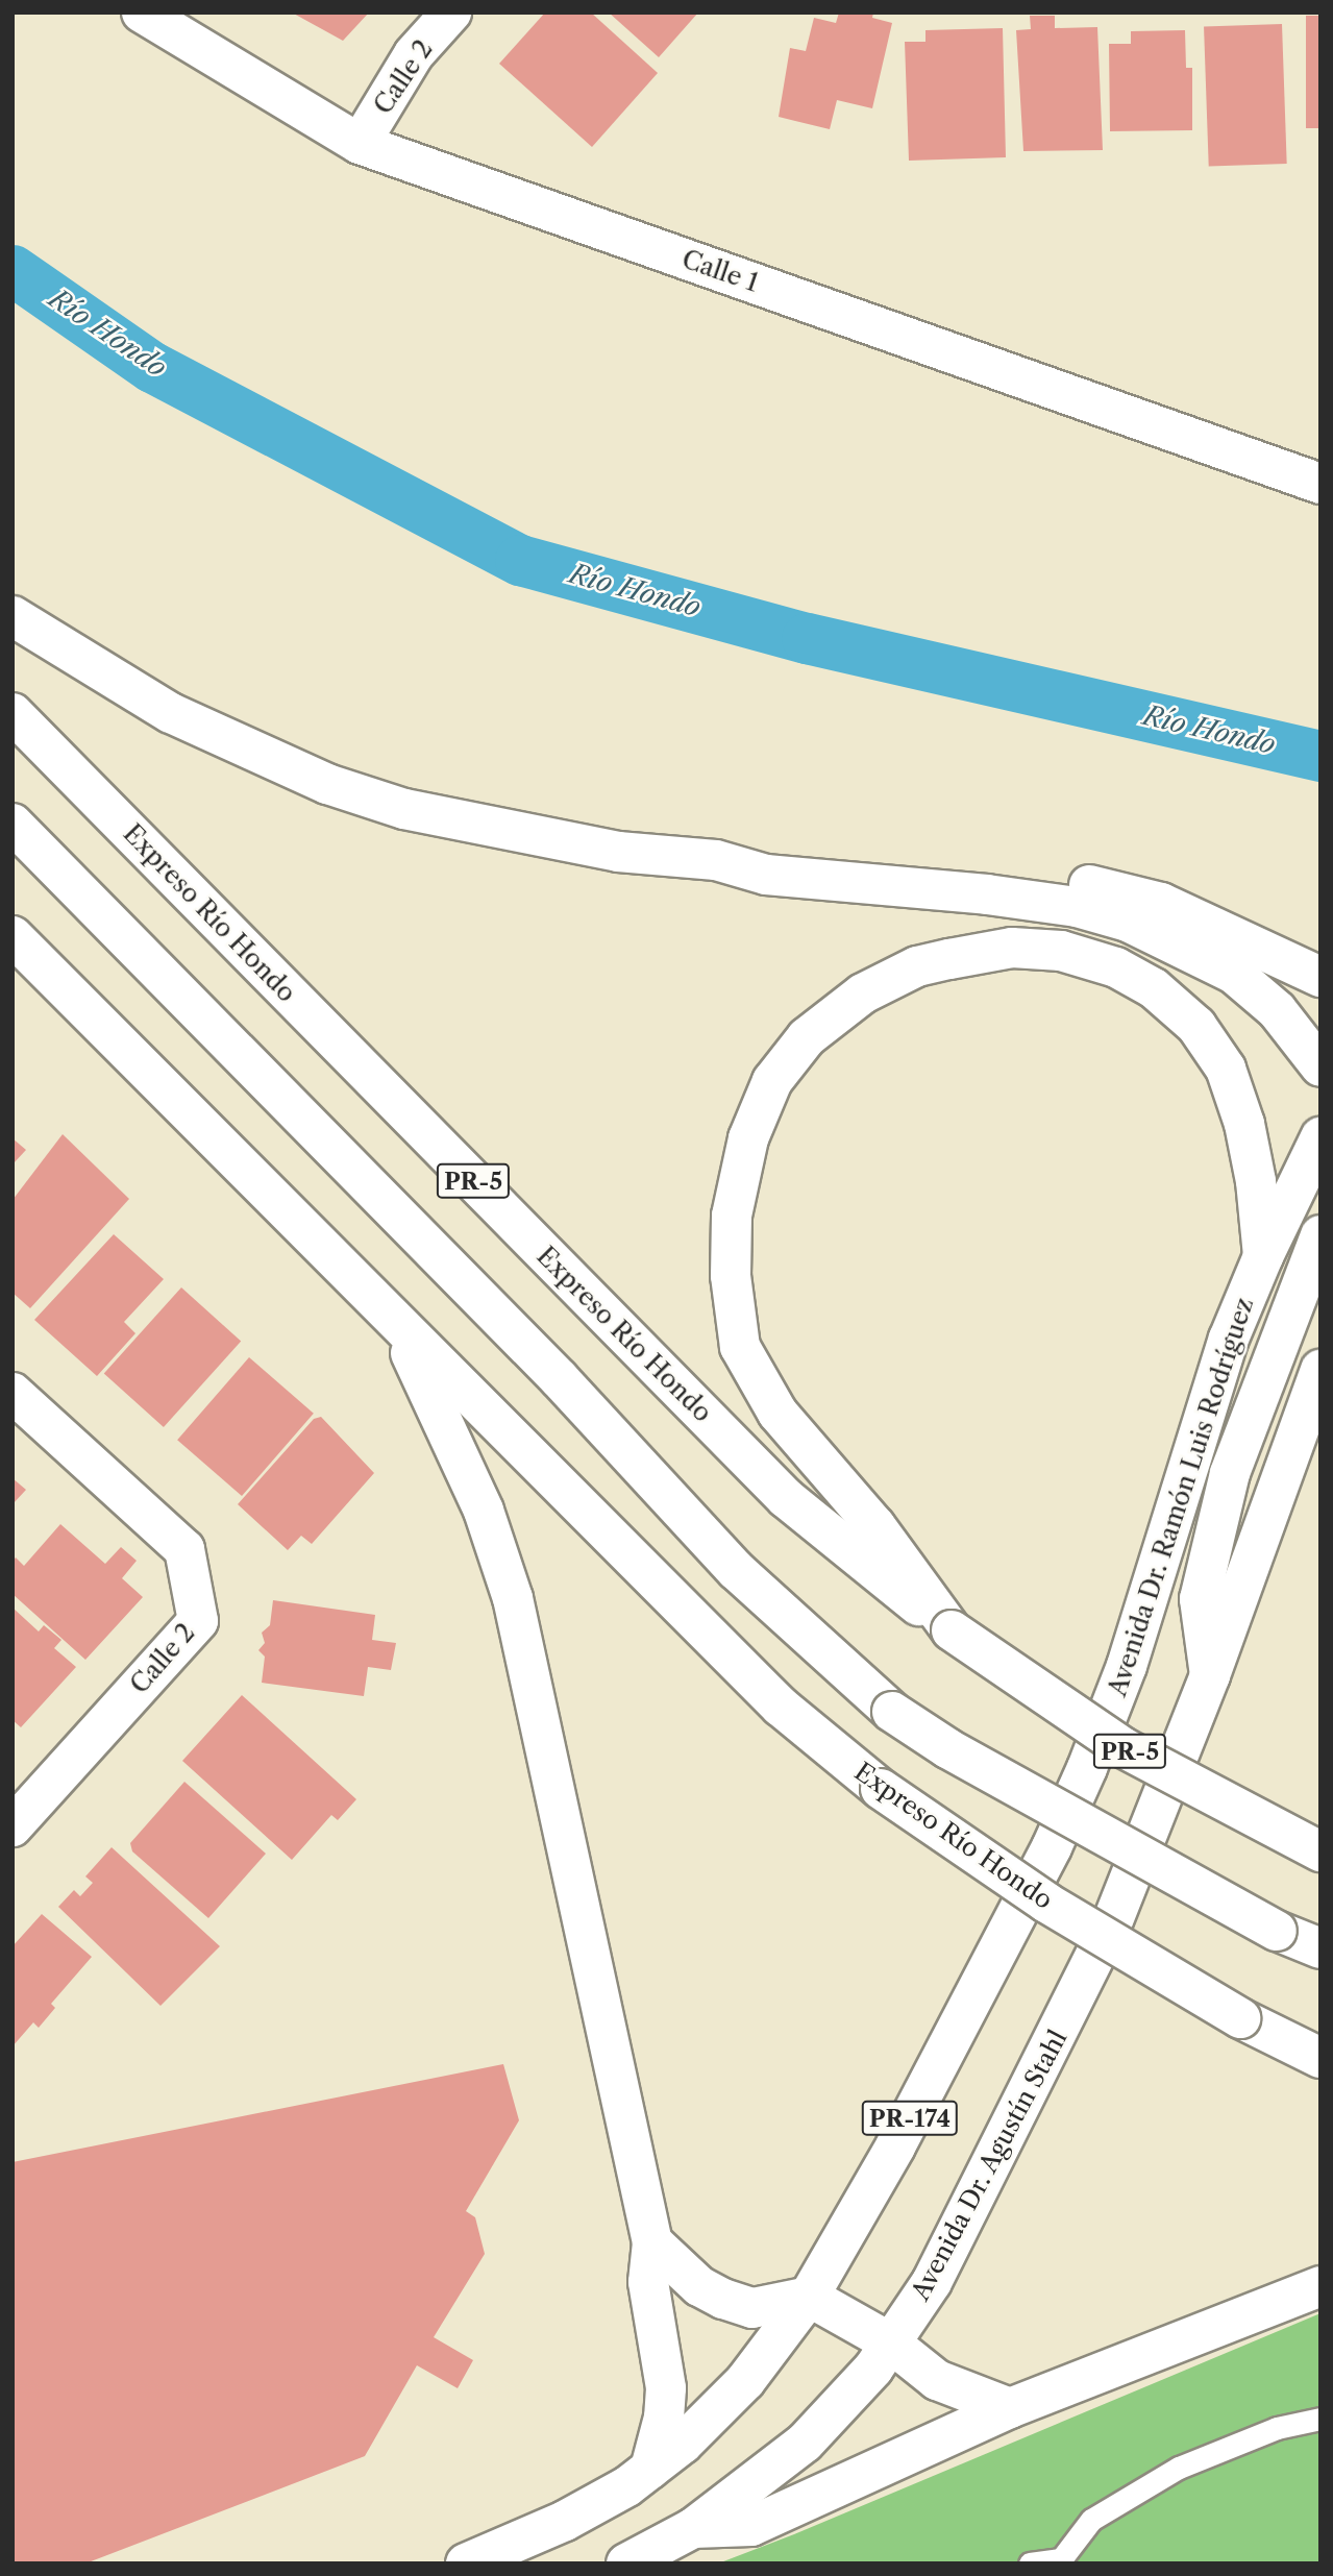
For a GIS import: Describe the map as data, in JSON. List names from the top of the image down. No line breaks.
{"streets":{"main road":["Calle 2","Calle 1","Expreso Río Hondo","PR-5","Avenida Dr. Ramón Luis Rodríguez","PR-174","Avenida Dr. Agustín Stahl"]},"crossings":[["Calle 2","Calle 1"],["Avenida Dr. Ramón Luis Rodríguez","PR-174"]],"water":["Río Hondo"]}
